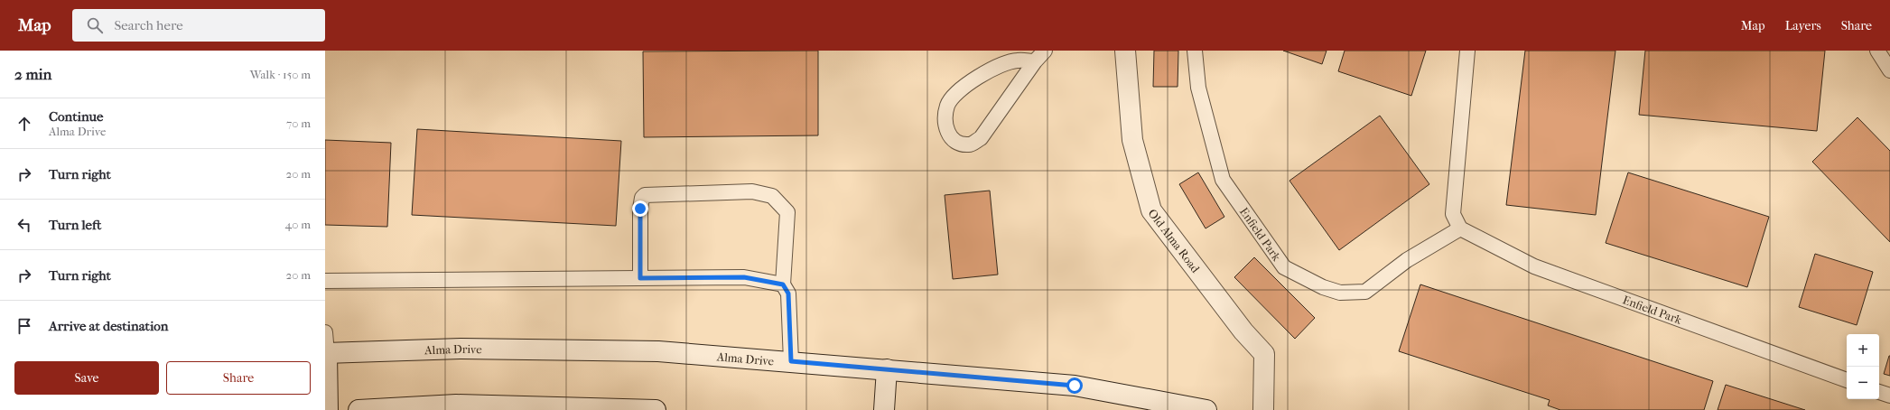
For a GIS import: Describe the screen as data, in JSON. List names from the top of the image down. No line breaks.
{"streets":{"main road":["Old Alma Road","Alma Drive"],"lane":["Enfield Park"]},"page":{"header":"Map","search":"Search here","nav":["Map","Layers","Share"],"heading":["2 min","Walk · 150 m"],"list":[["Continue","Alma Drive","70 m"],["Turn right","20 m"],["Turn left","40 m"],["Turn right","20 m"],"Arrive at destination"],"map_buttons":["+","−"],"buttons":["Save","Share"]}}
